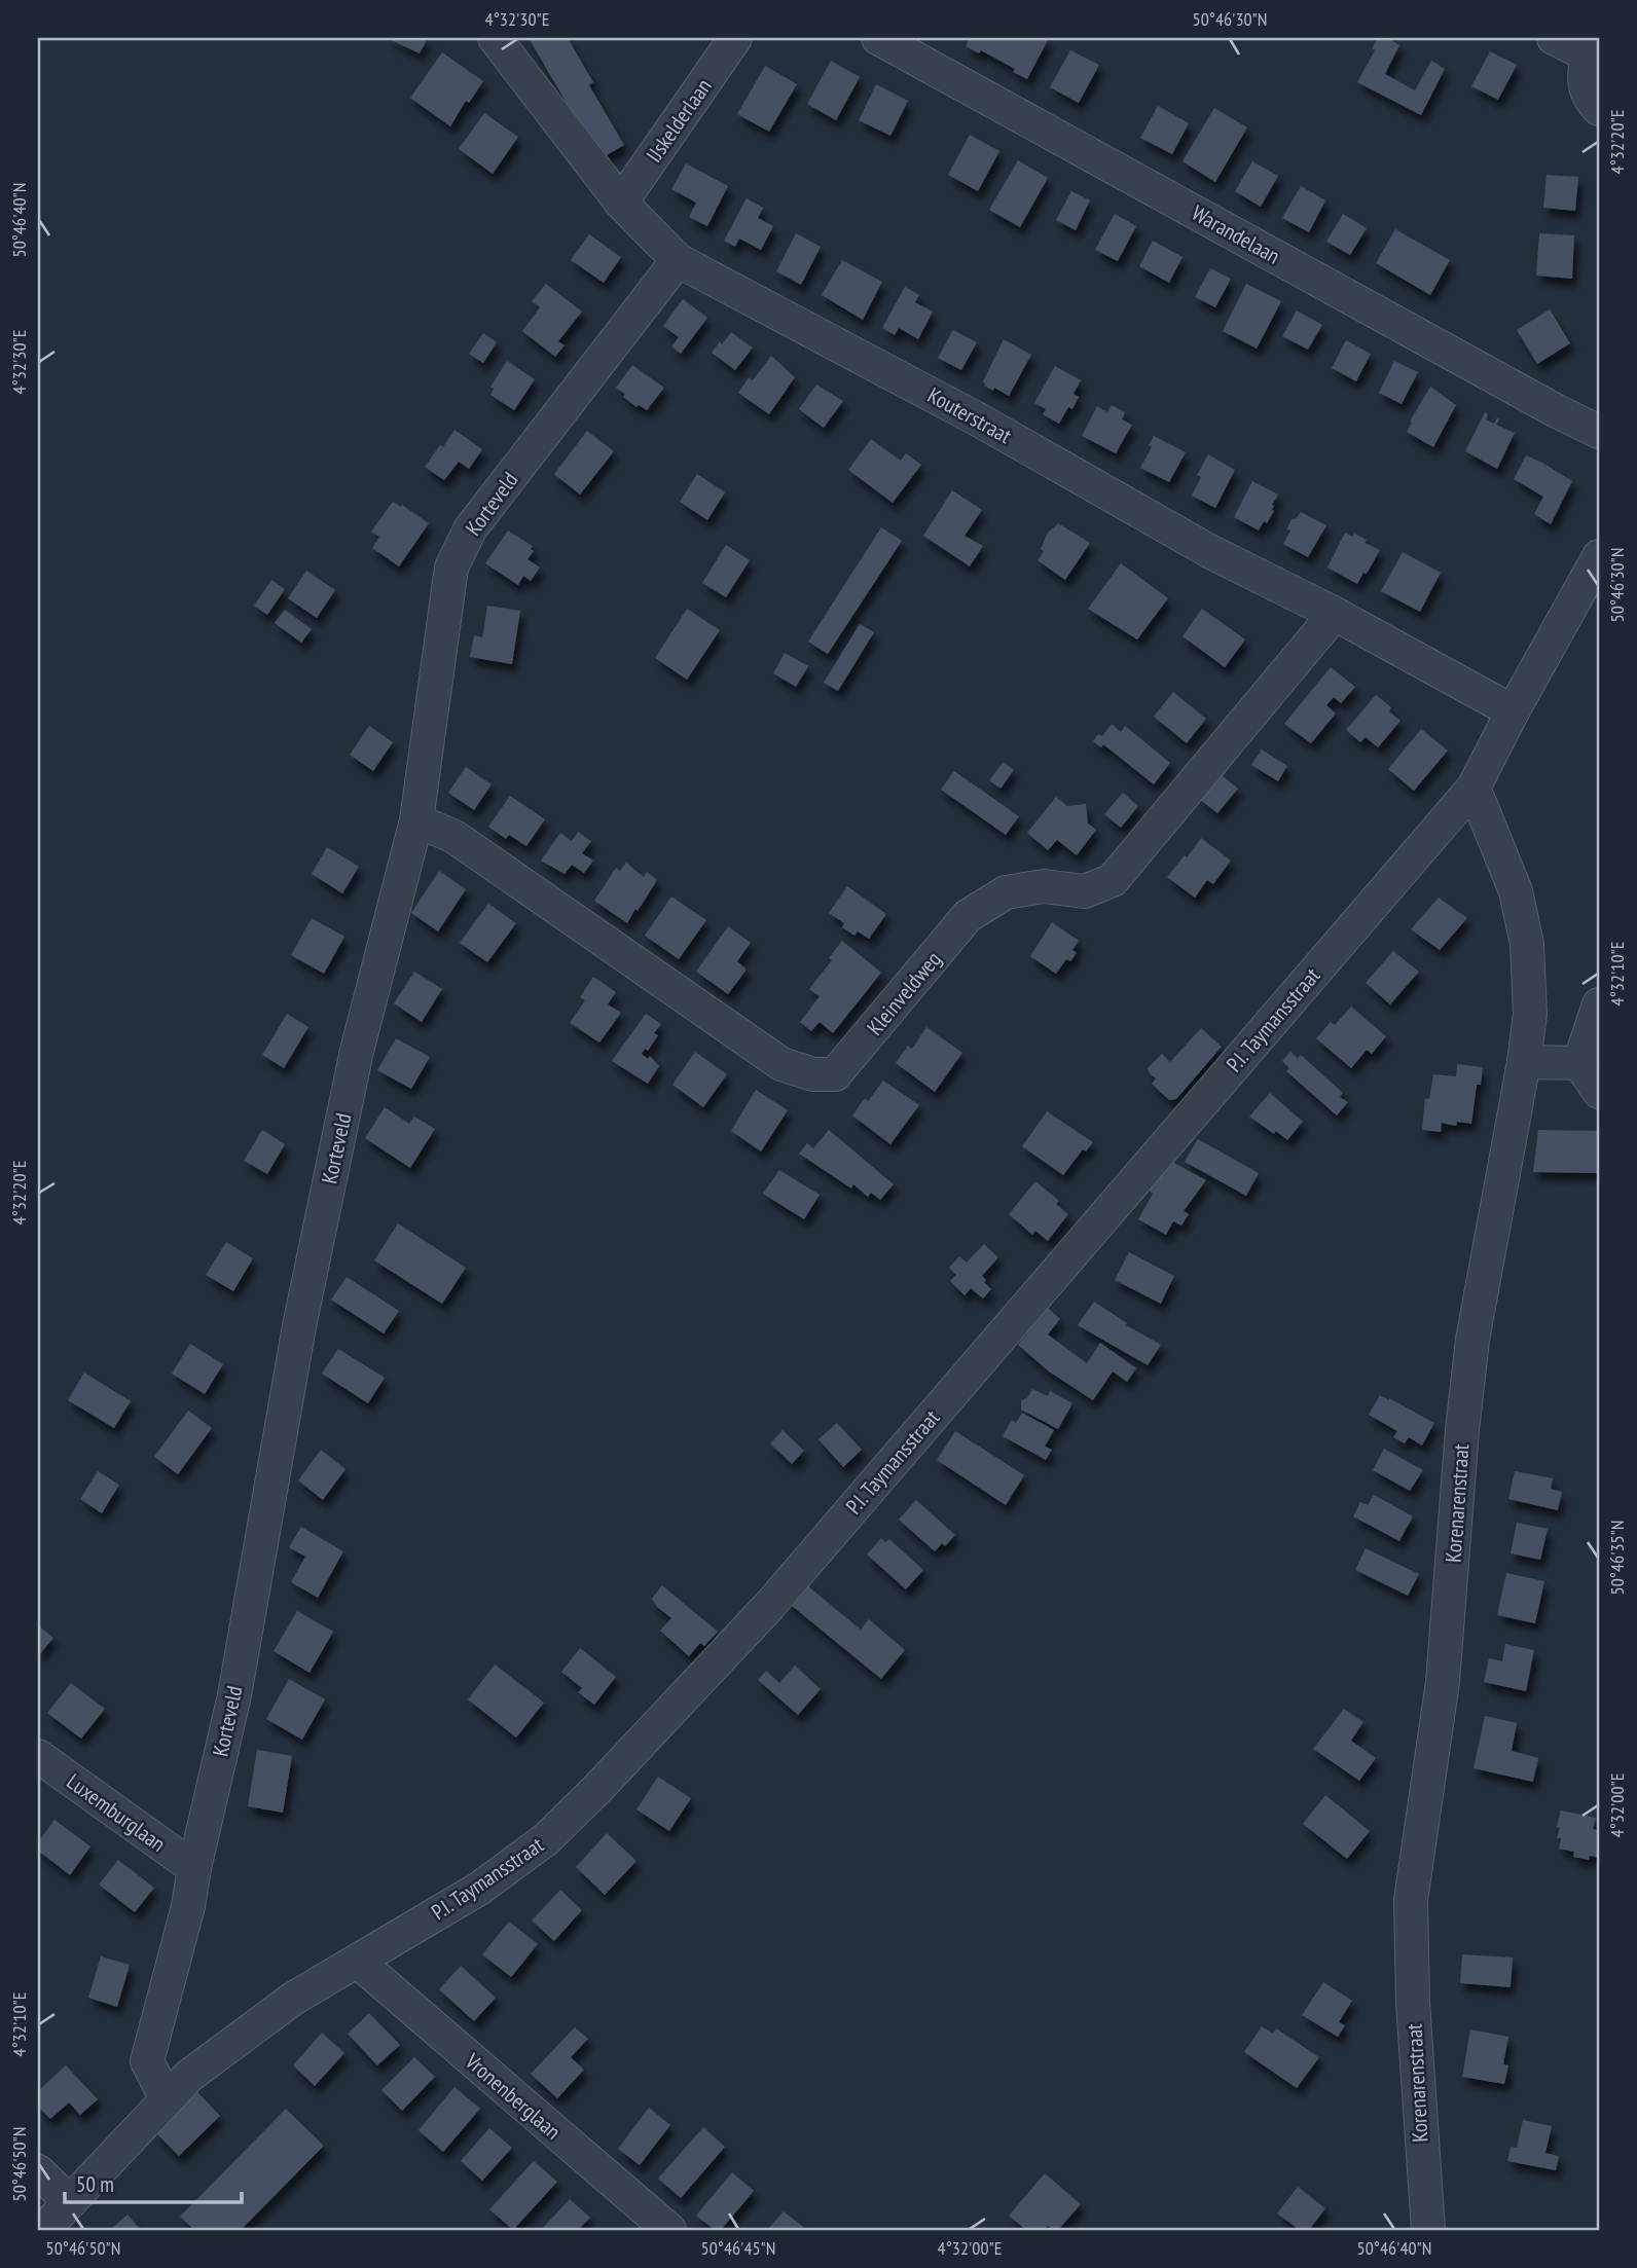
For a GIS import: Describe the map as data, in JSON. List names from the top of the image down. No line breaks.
{"streets":{"street":["IJskelderlaan","Warandelaan","Kouterstraat","Korteveld","Kleinveldweg","P.I. Taymansstraat","Korenarenstraat","Luxemburglaan","Vronenberglaan"]},"crossings":[["IJskelderlaan","Kouterstraat"],["Kouterstraat","Korteveld"],["Kouterstraat","Kleinveldweg"],["Kouterstraat","P.I. Taymansstraat"],["Korteveld","Kleinveldweg"],["Korteveld","P.I. Taymansstraat"],["Korteveld","Luxemburglaan"],["P.I. Taymansstraat","Korenarenstraat"],["P.I. Taymansstraat","Vronenberglaan"]],"scale_bar":"50 m","coordinates":["4°32'30\"E","50°46'30\"N","4°32'20\"E","50°46'40\"N","4°32'10\"E","50°46'35\"N","4°32'00\"E","50°46'50\"N","50°46'45\"N"]}
